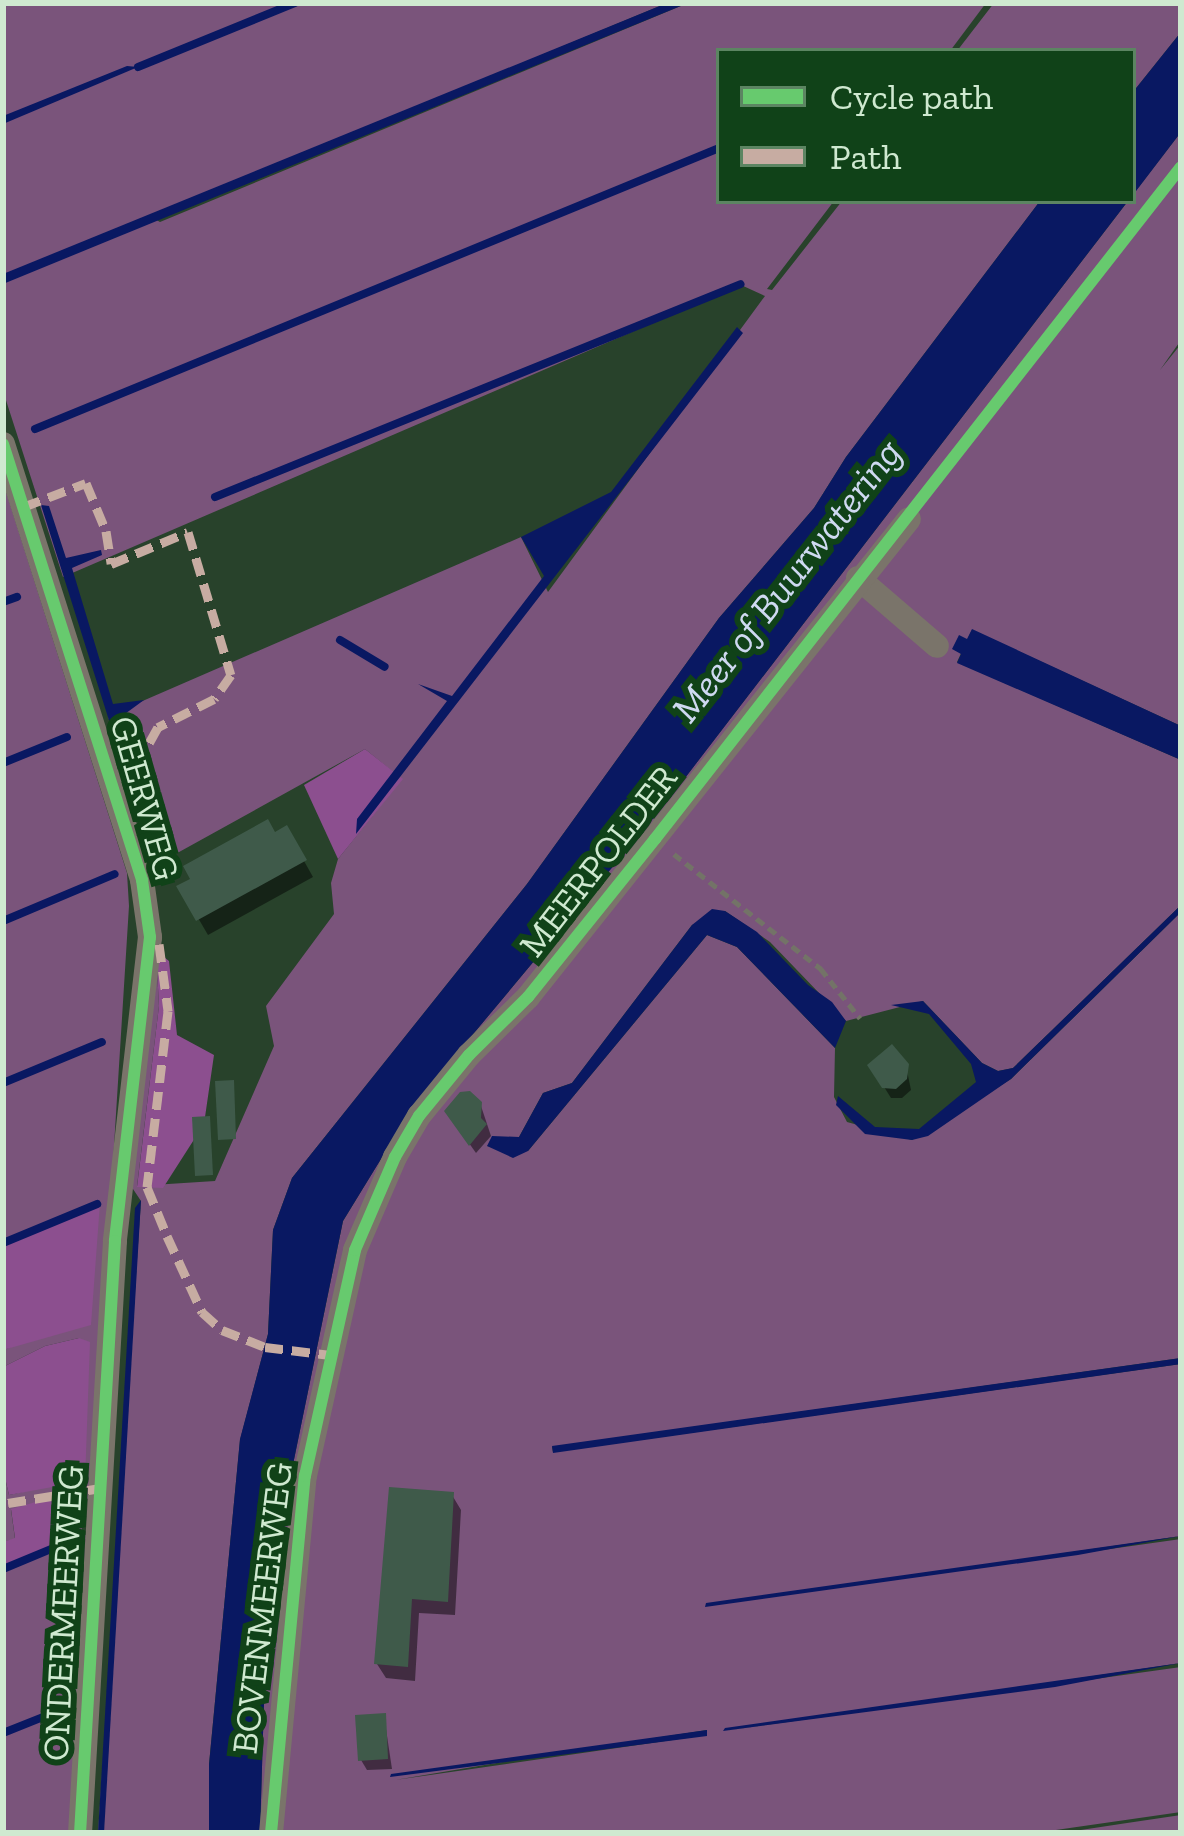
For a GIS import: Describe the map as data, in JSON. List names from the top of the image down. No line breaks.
{"streets":{"street":["GEERWEG","MEERPOLDER","BOVENMEERWEG","ONDERMEERWEG"]},"crossings":[["GEERWEG","ONDERMEERWEG"],["MEERPOLDER","BOVENMEERWEG"]],"water":["Meer of Buurwatering"],"legend":["Cycle path","Path"]}
